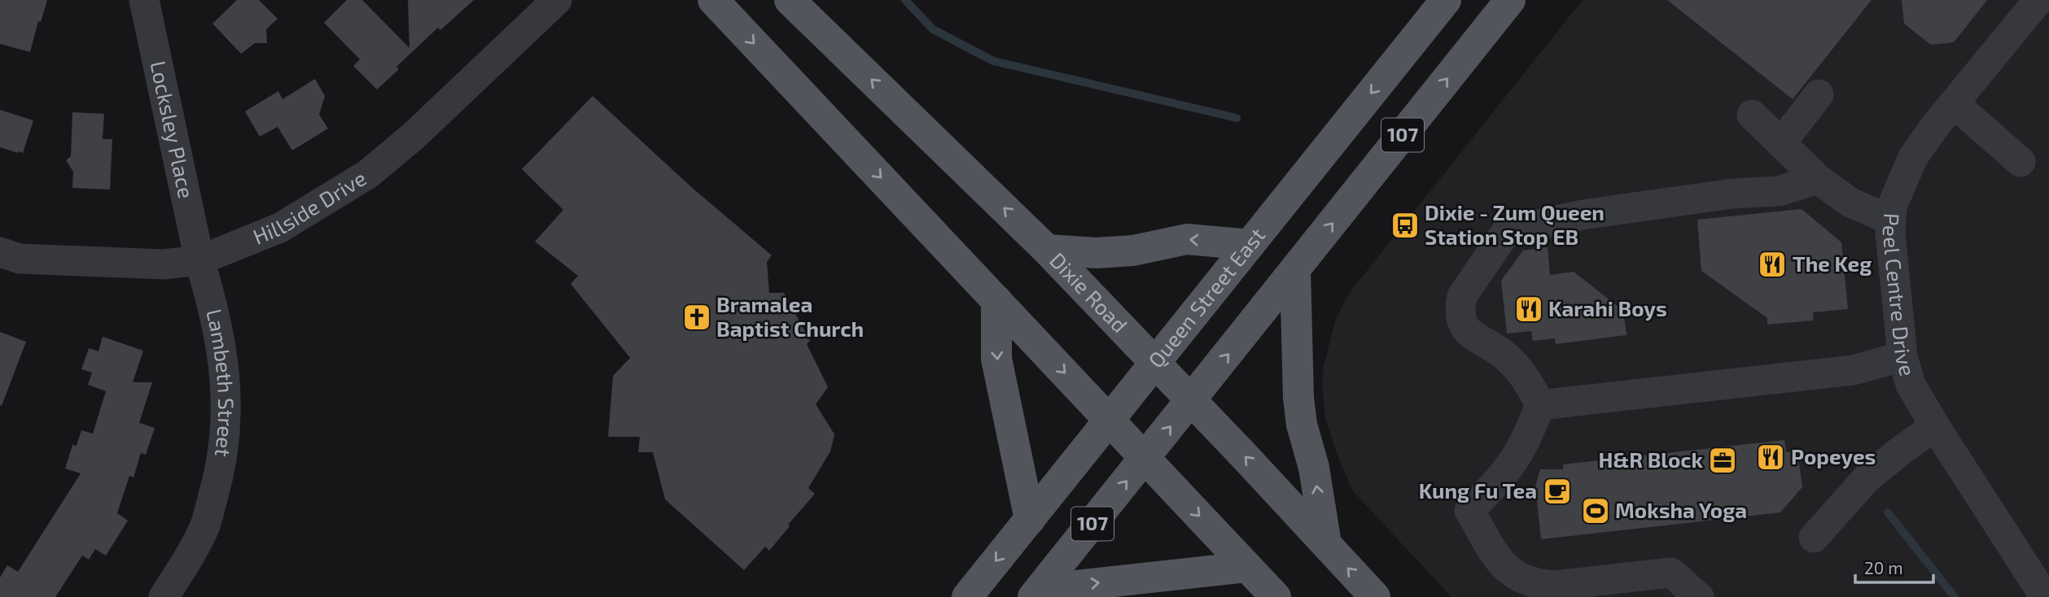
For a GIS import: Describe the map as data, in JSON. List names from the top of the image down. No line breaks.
{"streets":{"main road":["107","Dixie Road","Queen Street East"],"street":["Locksley Place","Hillside Drive","Peel Centre Drive","Lambeth Street"]},"crossings":[["Locksley Place","Hillside Drive"],["Locksley Place","Lambeth Street"],["107","Dixie Road"],["Hillside Drive","Lambeth Street"],["Dixie Road","Queen Street East"]],"places":{"bus stop":["Dixie - Zum Queen Station Stop EB"],"restaurant":["The Keg","Karahi Boys","Popeyes"],"church":["Bramalea Baptist Church"],"office":["H&R Block"],"cafe":["Kung Fu Tea"],"sports":["Moksha Yoga"]},"scale_bar":"20 m"}
